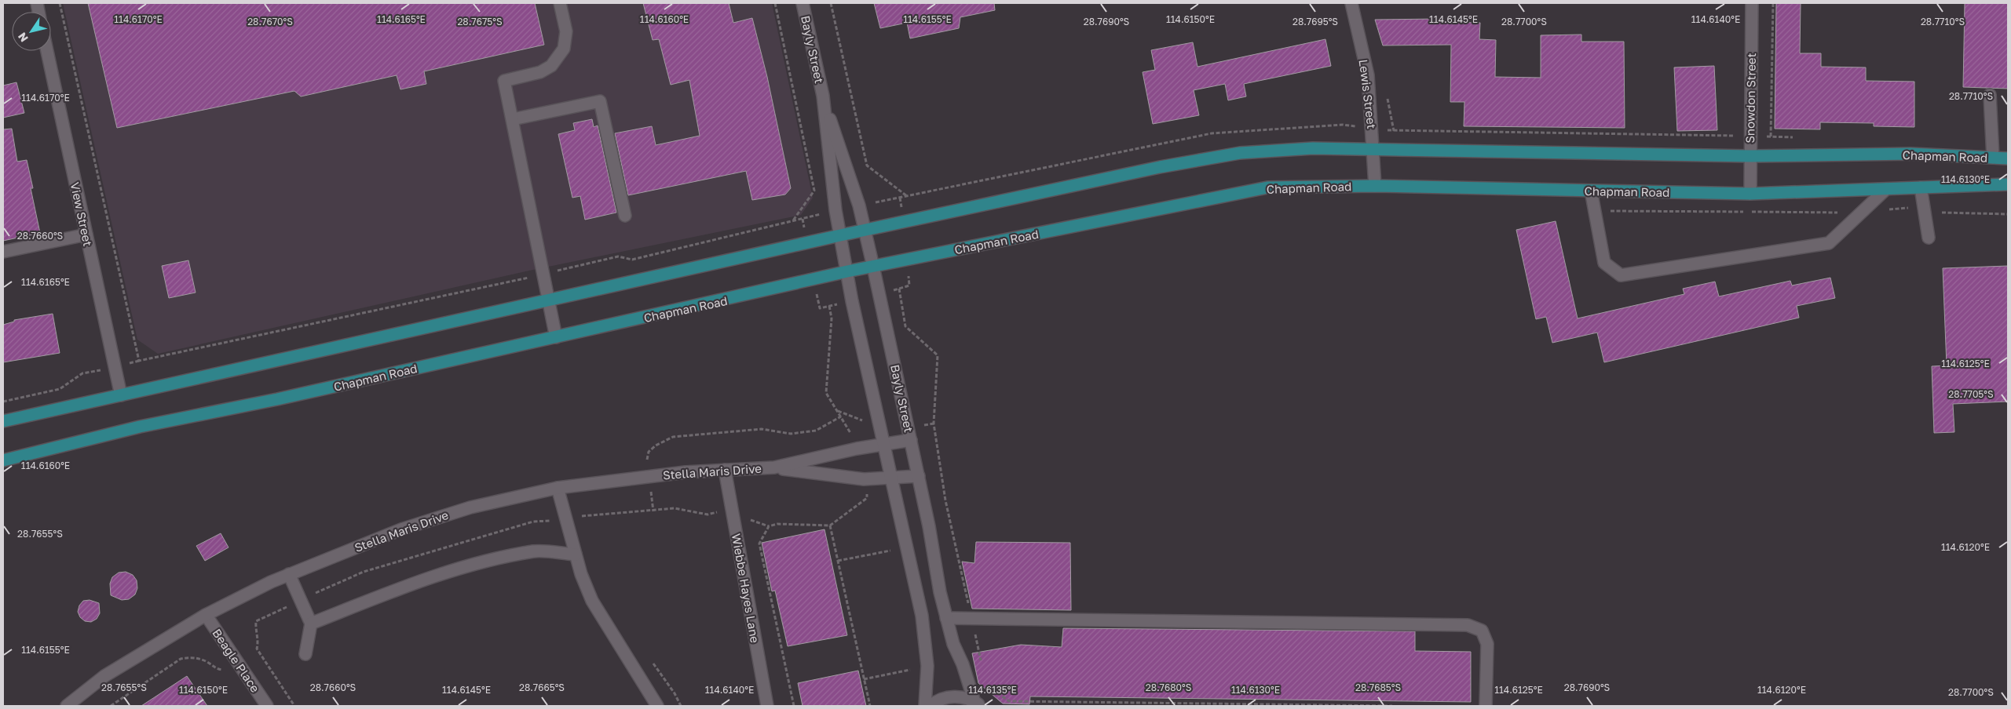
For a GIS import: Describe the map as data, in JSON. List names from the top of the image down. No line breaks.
{"streets":{"main road":["Chapman Road"],"street":["Bayly Street","Lewis Street","Snowdon Street","View Street","Stella Maris Drive","Wiebbe Hayes Lane","Beagle Place"]},"crossings":[["Bayly Street","Chapman Road"],["Bayly Street","Stella Maris Drive"],["Lewis Street","Chapman Road"],["Snowdon Street","Chapman Road"],["Chapman Road","View Street"],["Stella Maris Drive","Wiebbe Hayes Lane"],["Stella Maris Drive","Beagle Place"]],"north":"bottom left","coordinates":["114.6165°E","114.6160°E","114.6155°E","114.6150°E","114.6145°E","114.6140°E","114.6170°E","28.7710°S","28.7670°S","28.7675°S","28.7690°S","28.7695°S","28.7700°S","114.6130°E","28.7660°S","114.6125°E","28.7705°S","28.7655°S","114.6120°E","28.7665°S","28.7680°S","28.7685°S","114.6135°E"]}
